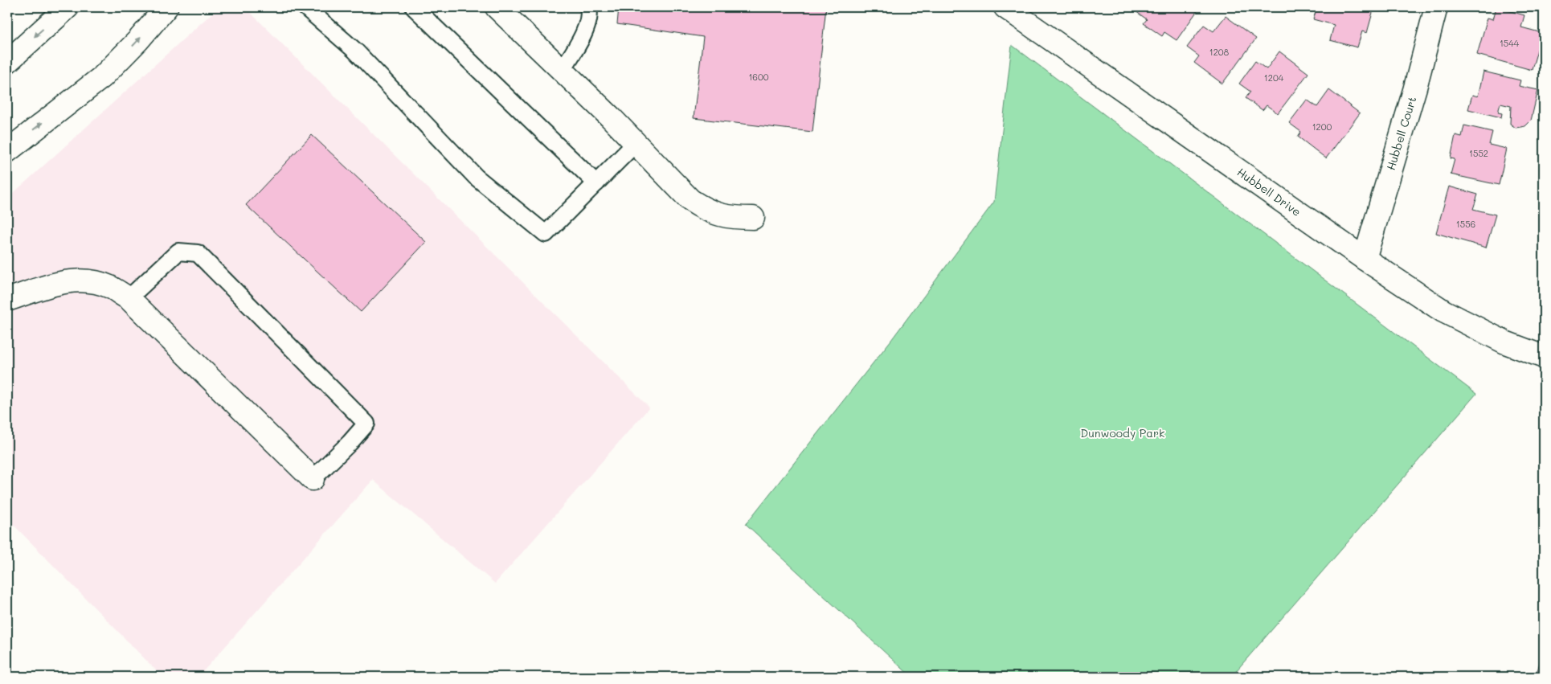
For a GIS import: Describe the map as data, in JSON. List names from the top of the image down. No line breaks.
{"streets":{"street":["Hubbell Court","Hubbell Drive"]},"crossings":[["Hubbell Court","Hubbell Drive"]],"parks":["Dunwoody Park"],"house_numbers":["1544","1208","1600","1204","1200","1552","1556"]}
